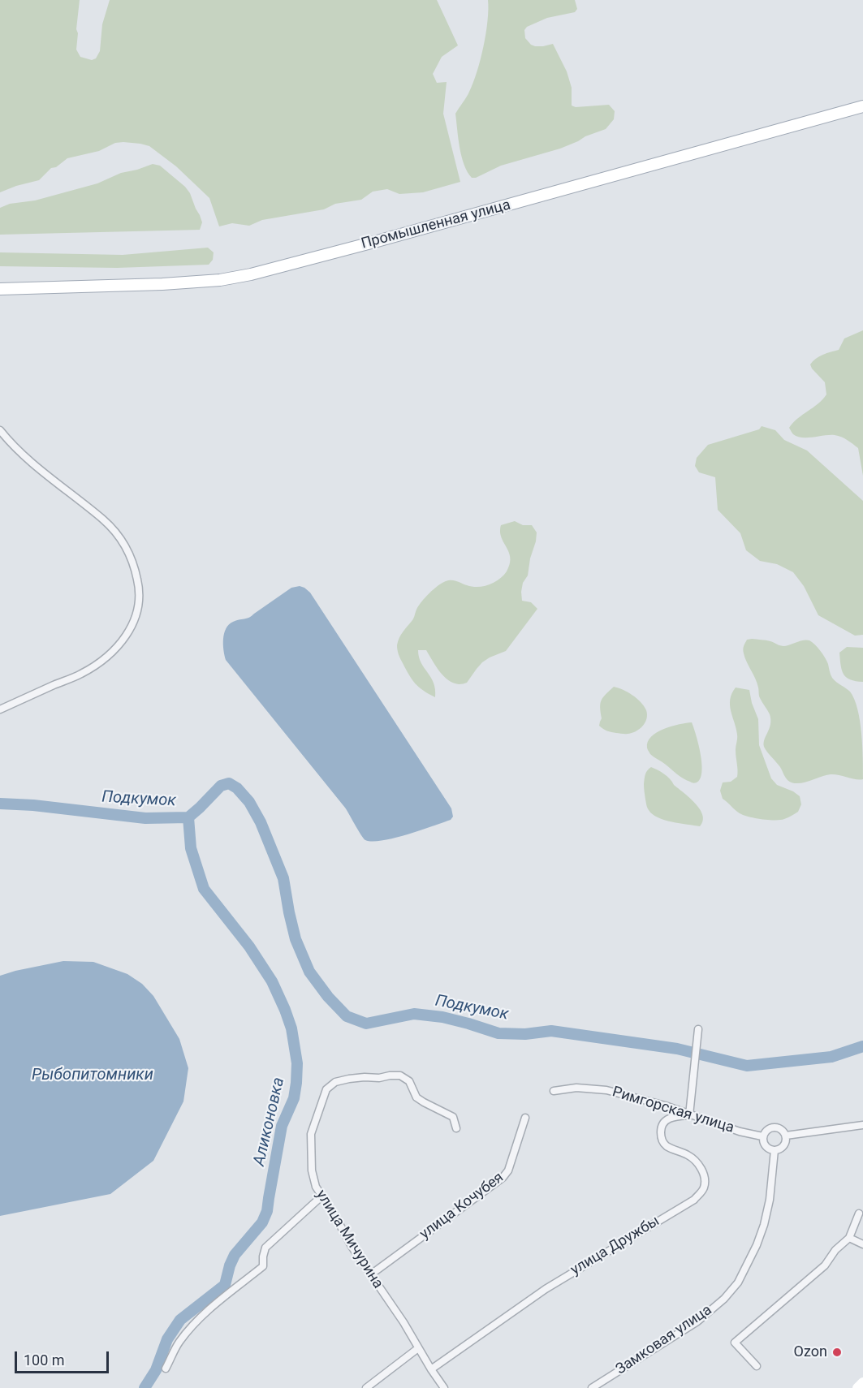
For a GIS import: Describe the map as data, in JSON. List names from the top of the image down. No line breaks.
{"streets":{"main road":["Промышленная улица"],"street":["Римгорская улица","улица Кочубея","улица Мичурина","улица Дружбы","Замковая улица"]},"crossings":[["Римгорская улица","улица Дружбы"],["Римгорская улица","Замковая улица"],["улица Кочубея","улица Мичурина"],["улица Мичурина","улица Дружбы"]],"water":["Подкумок","Рыбопитомники","Аликоновка"],"places":["Ozon"],"scale_bar":"100 m"}
